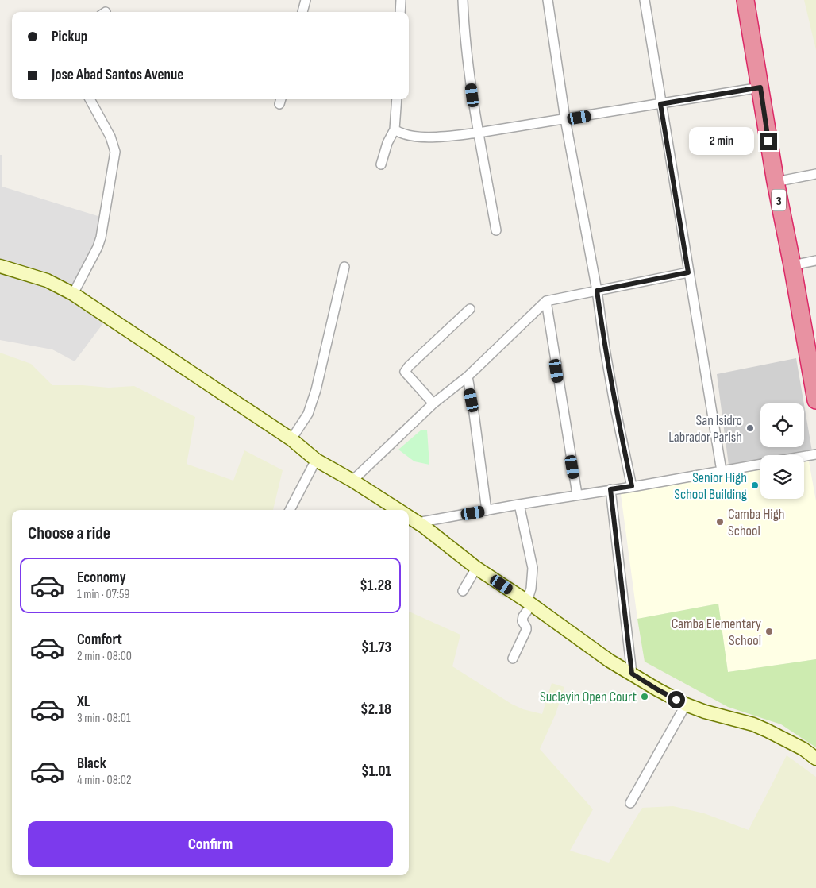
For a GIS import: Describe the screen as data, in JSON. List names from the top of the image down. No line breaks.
{"streets":{"highway":["3"]},"places":["San Isidro Labrador Parish","Senior High School Building","Camba High School","Camba Elementary School","Suclayin Open Court"],"page":{"banner":["Pickup","Jose Abad Santos Avenue"],"bubble":"2 min","heading":"Choose a ride","list":[{"name":"Economy","note":"1 min · 07:59","value":"$1.28"},{"name":"Comfort","note":"2 min · 08:00","value":"$1.73"},{"name":"XL","note":"3 min · 08:01","value":"$2.18"},{"name":"Black","note":"4 min · 08:02","value":"$1.01"}],"buttons":"Confirm"}}
